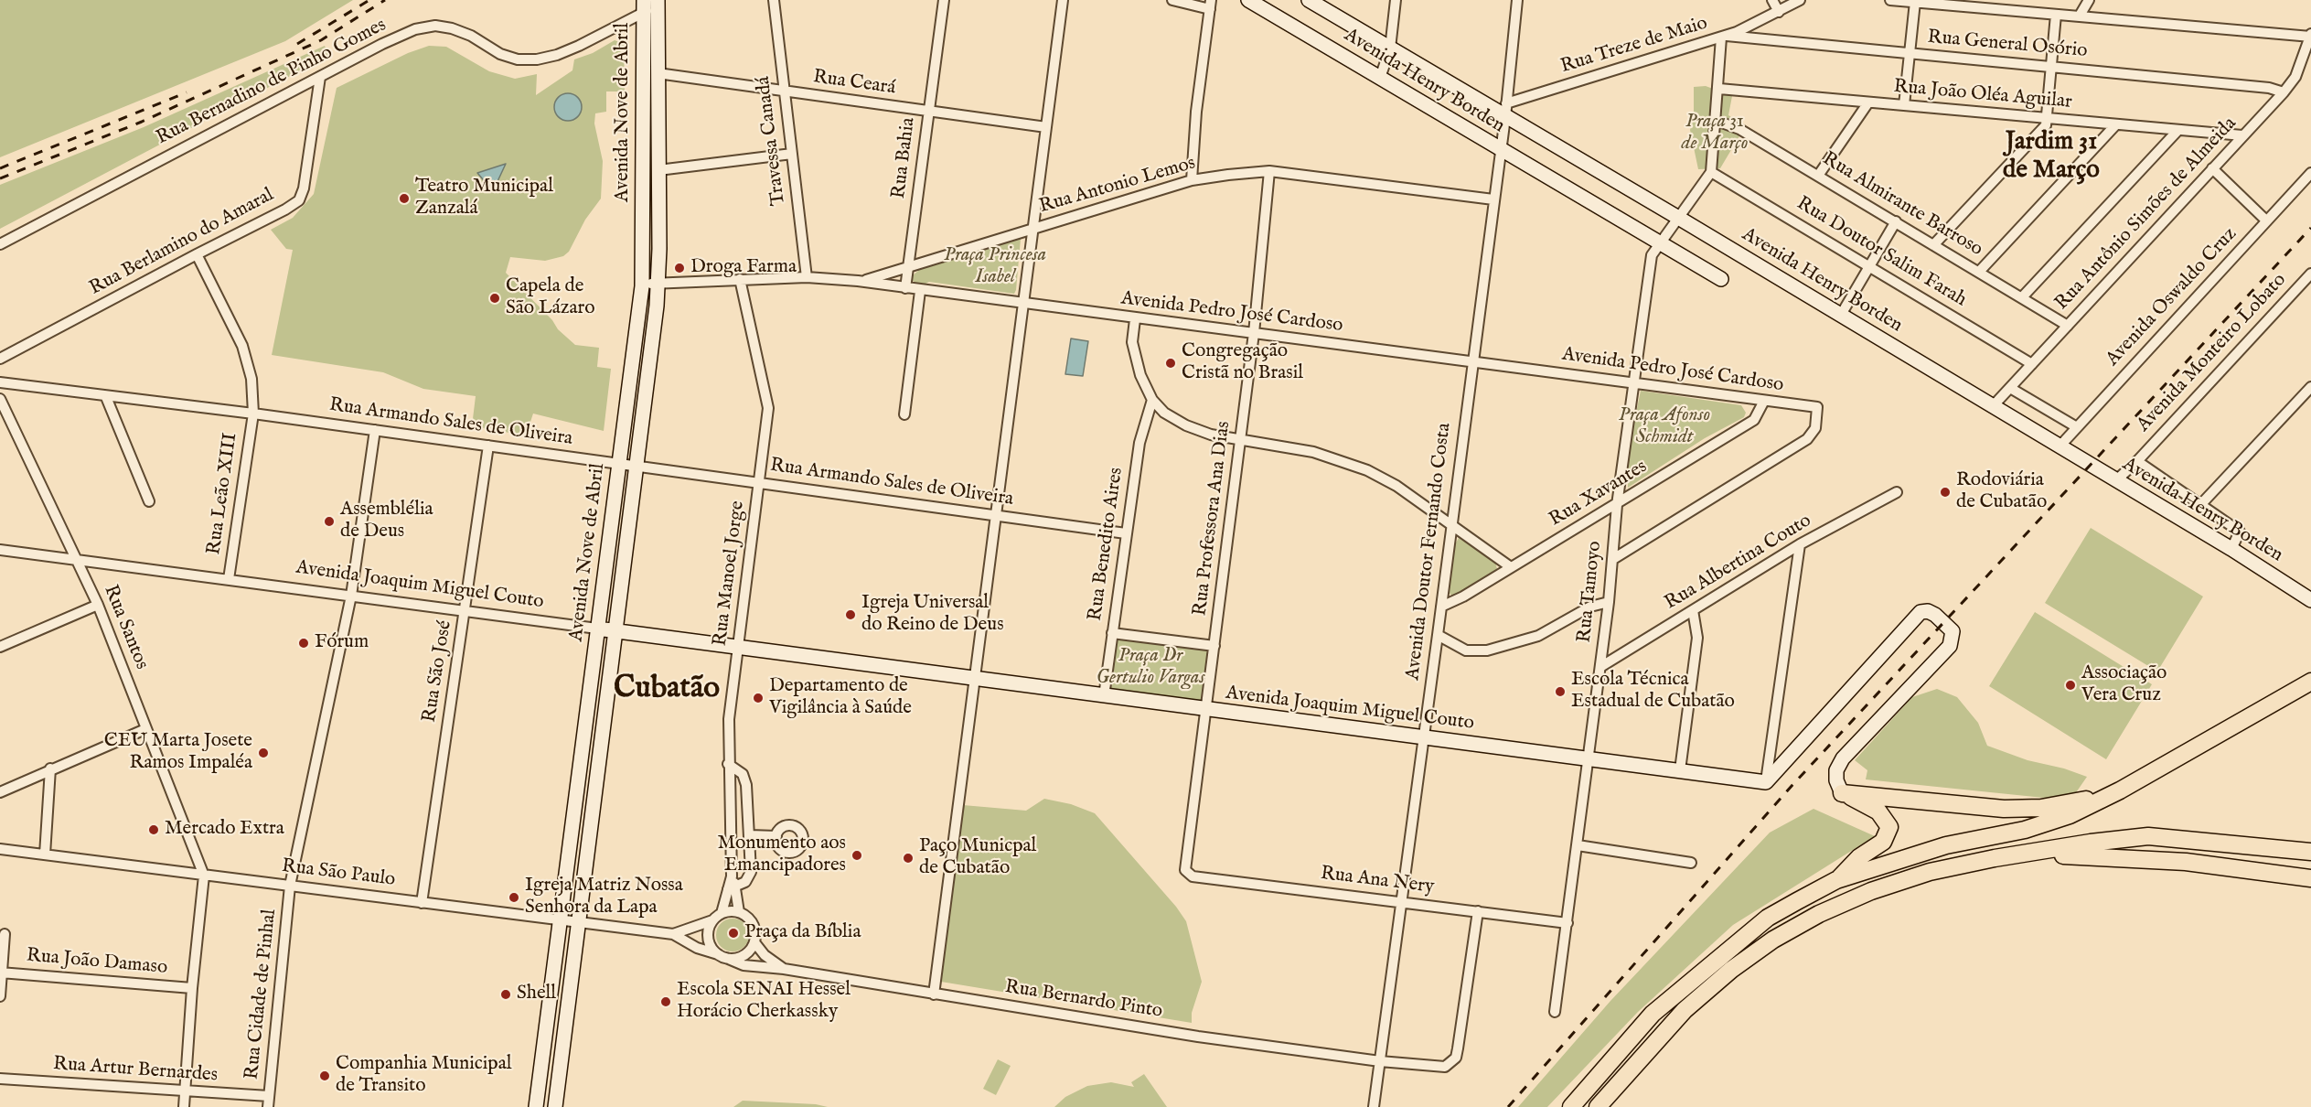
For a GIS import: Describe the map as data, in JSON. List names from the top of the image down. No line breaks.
{"streets":{"street":["Rua General Osório","Rua Treze de Maio","Avenida Henry Borden","Rua Bernadino de Pinho Gomes","Rua Ceará","Rua João Oléa Aguilar","Avenida Nove de Abril","Travessa Canadá","Rua Bahia","Rua Antonio Lemos","Rua Almirante Barroso","Rua Antônio Simões de Almeida","Rua Berlamino do Amaral","Rua Doutor Salim Farah","Avenida Oswaldo Cruz","Avenida Pedro José Cardoso","Avenida Monteiro Lobato","Rua Armando Sales de Oliveira","Rua Leão XIII","Rua Xavantes","Rua Professora Ana Dias","Rua Benedito Aires","Avenida Doutor Fernando Costa","Rua Albertina Couto","Rua Manoel Jorge","Avenida Joaquim Miguel Couto","Rua Tamoyo","Rua Santos","Rua São José","Rua São Paulo","Rua Ana Nery","Rua João Damaso","Rua Cidade de Pinhal","Rua Bernardo Pinto","Rua Artur Bernardes"]},"crossings":[["Rua General Osório","Rua Treze de Maio"],["Rua General Osório","Rua Antônio Simões de Almeida"],["Rua Treze de Maio","Avenida Henry Borden"],["Rua Treze de Maio","Avenida Doutor Fernando Costa"],["Avenida Henry Borden","Rua Antônio Simões de Almeida"],["Avenida Henry Borden","Avenida Oswaldo Cruz"],["Avenida Henry Borden","Avenida Monteiro Lobato"],["Avenida Henry Borden","Avenida Doutor Fernando Costa"],["Avenida Henry Borden","Rua Tamoyo"],["Rua Bernadino de Pinho Gomes","Avenida Nove de Abril"],["Rua Bernadino de Pinho Gomes","Rua Berlamino do Amaral"],["Rua Ceará","Avenida Nove de Abril"],["Rua Ceará","Travessa Canadá"],["Rua Ceará","Rua Bahia"],["Rua João Oléa Aguilar","Rua Antônio Simões de Almeida"],["Avenida Nove de Abril","Avenida Pedro José Cardoso"],["Avenida Nove de Abril","Rua Armando Sales de Oliveira"],["Avenida Nove de Abril","Avenida Joaquim Miguel Couto"],["Avenida Nove de Abril","Rua São Paulo"],["Travessa Canadá","Avenida Pedro José Cardoso"],["Rua Bahia","Rua Antonio Lemos"],["Rua Bahia","Avenida Pedro José Cardoso"],["Rua Antonio Lemos","Avenida Pedro José Cardoso"],["Rua Antonio Lemos","Rua Professora Ana Dias"],["Rua Antonio Lemos","Avenida Doutor Fernando Costa"],["Rua Almirante Barroso","Rua Antônio Simões de Almeida"],["Rua Antônio Simões de Almeida","Rua Doutor Salim Farah"],["Rua Berlamino do Amaral","Rua Leão XIII"],["Avenida Pedro José Cardoso","Rua Xavantes"],["Avenida Pedro José Cardoso","Rua Professora Ana Dias"],["Avenida Pedro José Cardoso","Avenida Doutor Fernando Costa"],["Avenida Pedro José Cardoso","Rua Manoel Jorge"],["Avenida Pedro José Cardoso","Rua Tamoyo"],["Rua Armando Sales de Oliveira","Rua Leão XIII"],["Rua Armando Sales de Oliveira","Rua Benedito Aires"],["Rua Armando Sales de Oliveira","Rua Manoel Jorge"],["Rua Armando Sales de Oliveira","Rua São José"],["Rua Armando Sales de Oliveira","Rua Cidade de Pinhal"],["Rua Leão XIII","Avenida Joaquim Miguel Couto"],["Rua Xavantes","Avenida Doutor Fernando Costa"],["Rua Xavantes","Rua Tamoyo"],["Rua Professora Ana Dias","Avenida Joaquim Miguel Couto"],["Rua Professora Ana Dias","Rua Ana Nery"],["Rua Benedito Aires","Avenida Joaquim Miguel Couto"],["Avenida Doutor Fernando Costa","Avenida Joaquim Miguel Couto"],["Avenida Doutor Fernando Costa","Rua Ana Nery"],["Avenida Doutor Fernando Costa","Rua Bernardo Pinto"],["Rua Albertina Couto","Rua Tamoyo"],["Rua Manoel Jorge","Avenida Joaquim Miguel Couto"],["Rua Manoel Jorge","Rua São Paulo"],["Rua Manoel Jorge","Rua Bernardo Pinto"],["Avenida Joaquim Miguel Couto","Rua Tamoyo"],["Avenida Joaquim Miguel Couto","Rua Santos"],["Avenida Joaquim Miguel Couto","Rua São José"],["Avenida Joaquim Miguel Couto","Rua Cidade de Pinhal"],["Rua Tamoyo","Rua Ana Nery"],["Rua Santos","Rua São Paulo"],["Rua São José","Rua São Paulo"],["Rua São Paulo","Rua Cidade de Pinhal"],["Rua São Paulo","Rua Bernardo Pinto"],["Rua Ana Nery","Rua Bernardo Pinto"],["Rua Cidade de Pinhal","Rua Artur Bernardes"]],"districts":["Jardim 31 de Março","Cubatão"],"parks":["Praça 31 de Março","Praça Princesa Isabel","Praça Afonso Schmidt","Praça Dr Gertulio Vargas"],"places":["Teatro Municipal Zanzalá","Droga Farma","Capela de São Lázaro","Congregação Cristã no Brasil","Rodoviária de Cubatão","Assemblélia de Deus","Igreja Universal do Reino de Deus","Fórum","Associação Vera Cruz","Escola Técnica Estadual de Cubatão","Departamento de Vigilância à Saúde","CEU Marta Josete Ramos Impaléa","Mercado Extra","Monumento aos Emancipadores","Paço Municpal de Cubatão","Igreja Matriz Nossa Senhora da Lapa","Praça da Bíblia","Shell","Escola SENAI Hessel Horácio Cherkassky","Companhia Municipal de Transito"]}
